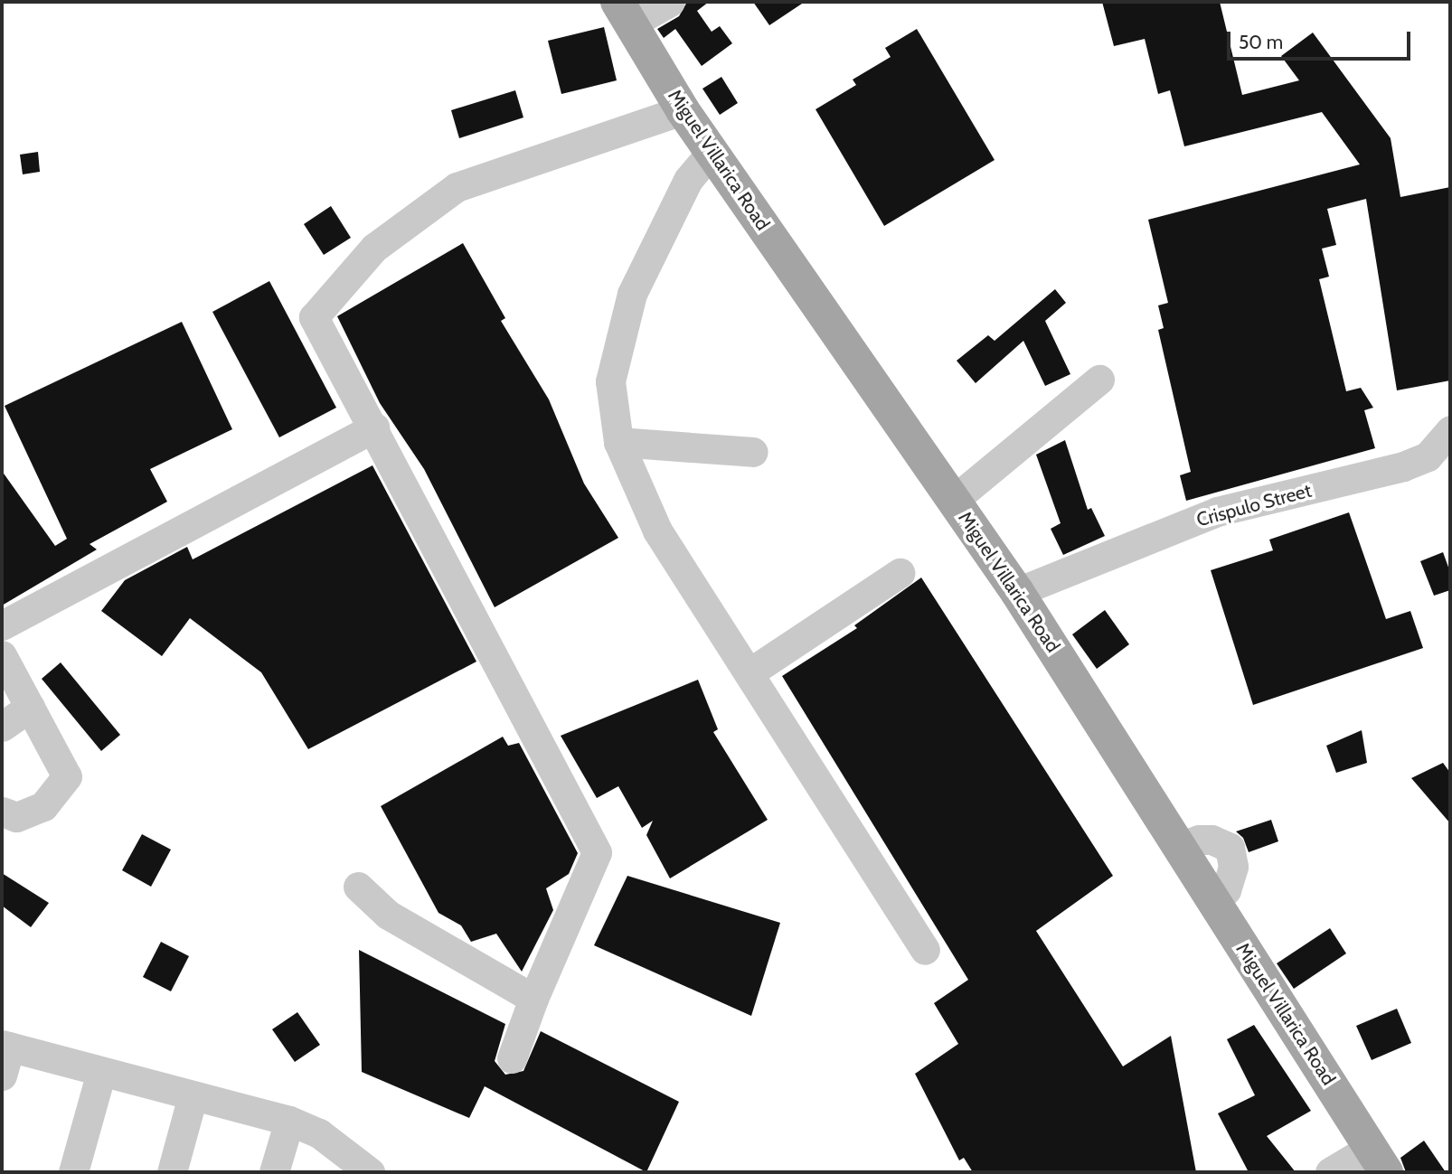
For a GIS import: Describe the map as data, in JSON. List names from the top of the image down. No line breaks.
{"streets":{"main road":["Miguel Villarica Road"],"street":["Crispulo Street"]},"crossings":[["Miguel Villarica Road","Crispulo Street"]],"scale_bar":"50 m"}
